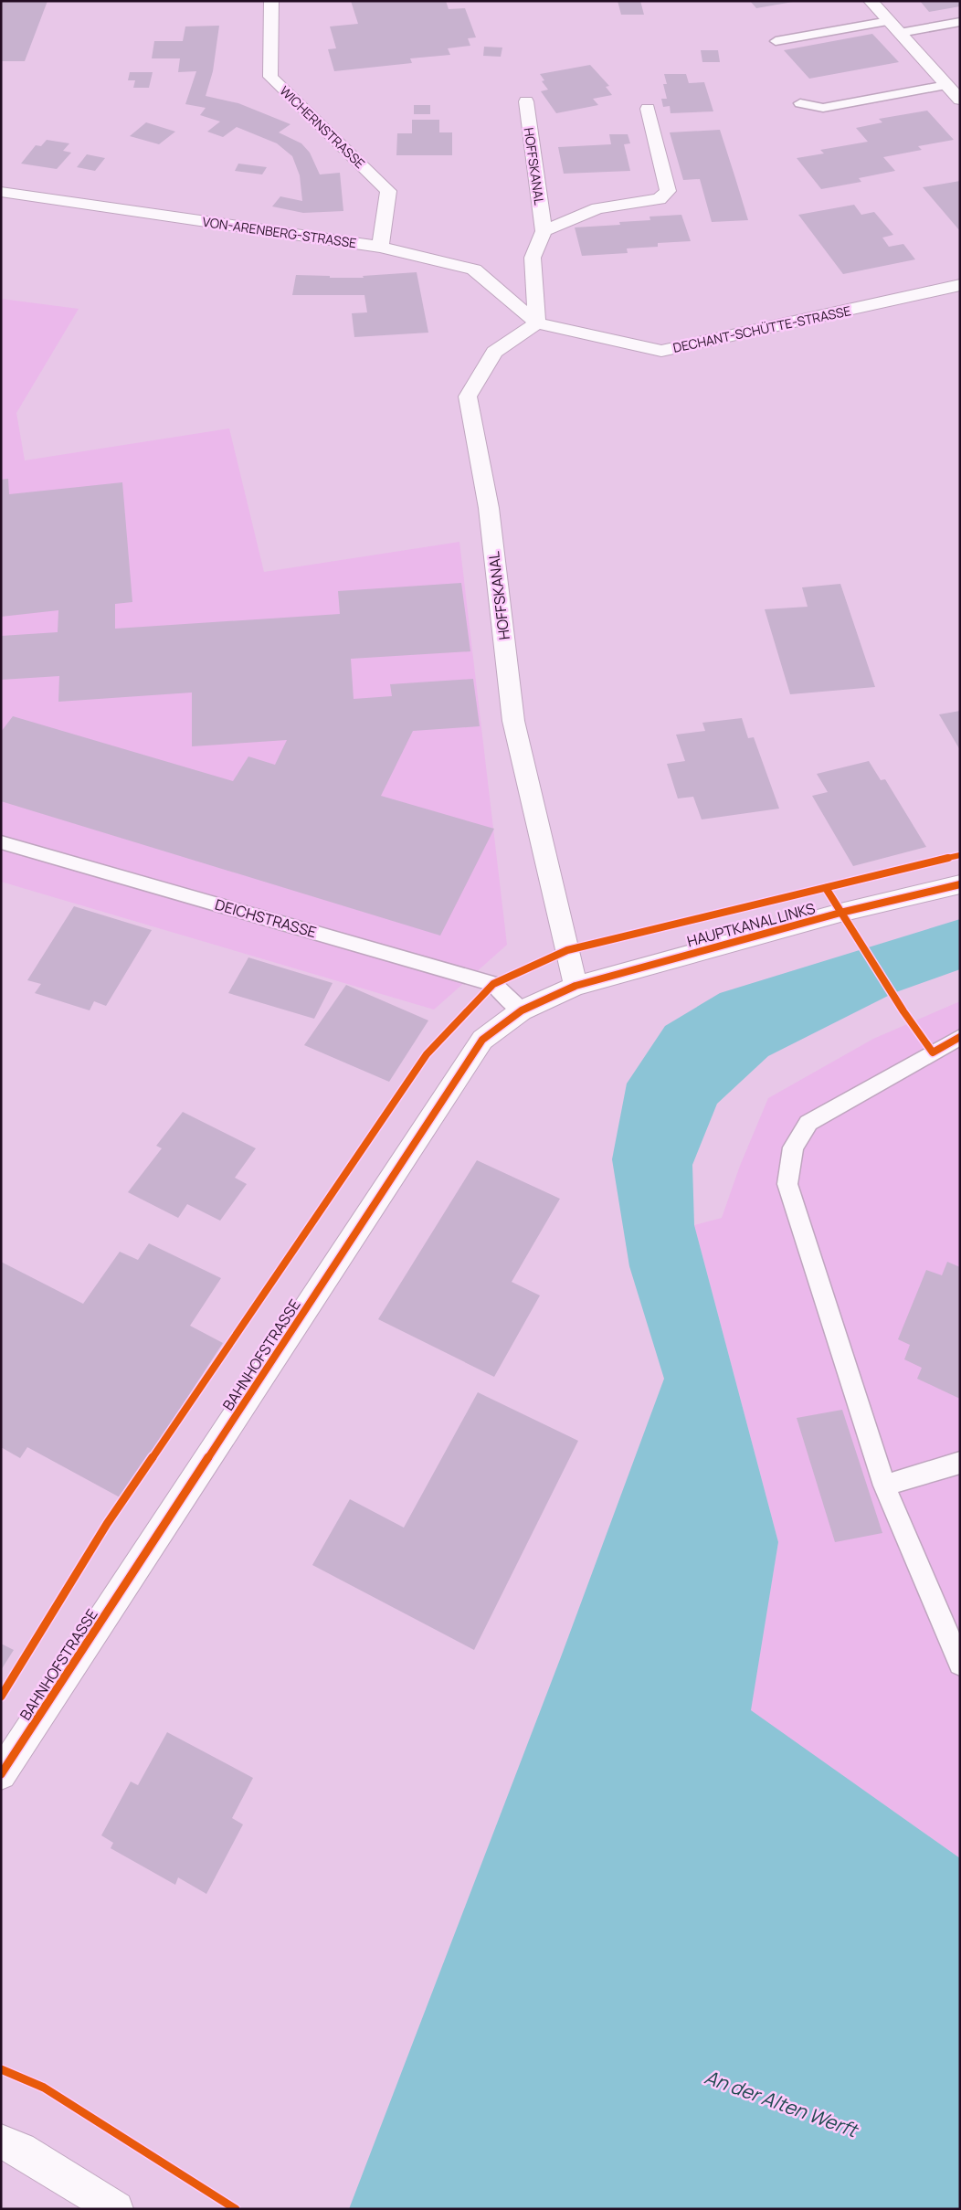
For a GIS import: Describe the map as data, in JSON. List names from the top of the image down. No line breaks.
{"streets":{"street":["WICHERNSTRASSE","HOFFSKANAL","VON-ARENBERG-STRASSE","DECHANT-SCHÜTTE-STRASSE","HAUPTKANAL LINKS","BAHNHOFSTRASSE"],"lane":["DEICHSTRASSE"]},"crossings":[["WICHERNSTRASSE","VON-ARENBERG-STRASSE"],["HOFFSKANAL","VON-ARENBERG-STRASSE"],["HOFFSKANAL","DECHANT-SCHÜTTE-STRASSE"],["HOFFSKANAL","HAUPTKANAL LINKS"],["HOFFSKANAL","BAHNHOFSTRASSE"],["VON-ARENBERG-STRASSE","DECHANT-SCHÜTTE-STRASSE"],["DEICHSTRASSE","BAHNHOFSTRASSE"],["HAUPTKANAL LINKS","BAHNHOFSTRASSE"]],"water":["An der Alten Werft"]}
